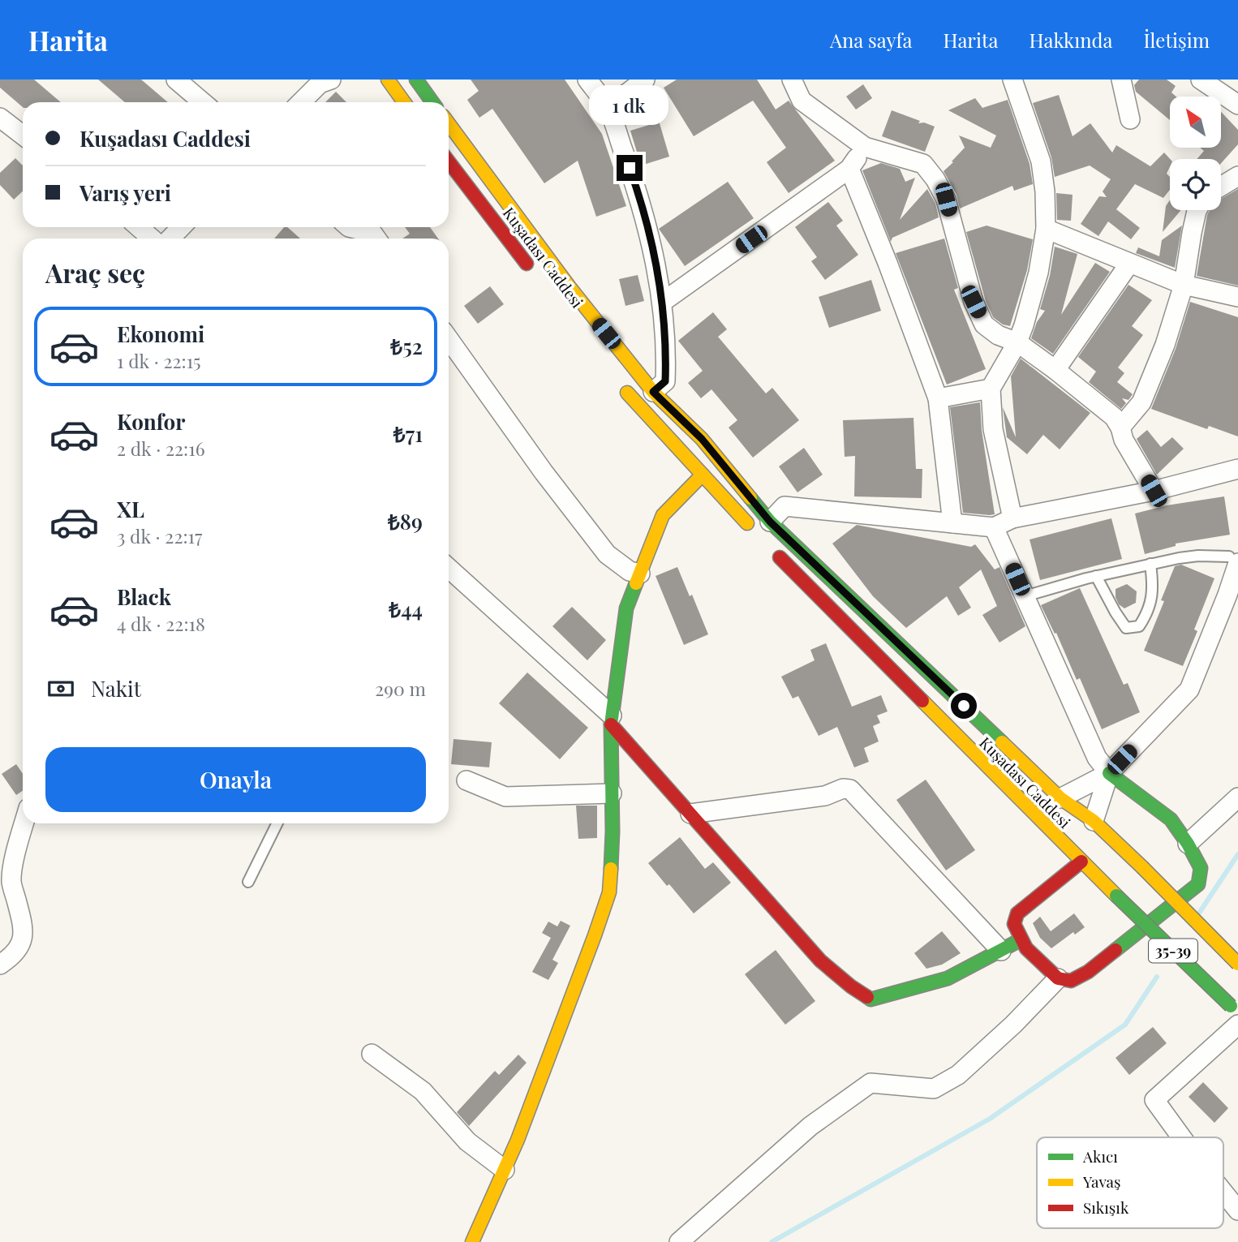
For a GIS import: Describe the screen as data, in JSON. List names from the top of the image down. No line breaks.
{"streets":{"main road":["Kuşadası Caddesi","35-39"]},"legend":["Akıcı","Yavaş","Sıkışık"],"north":"top left","page":{"header":"Harita","nav":["Ana sayfa","Harita","Hakkında","İletişim"],"bubble":"1 dk","banner":["Kuşadası Caddesi","Varış yeri"],"heading":"Araç seç","list":[{"name":"Ekonomi","note":"1 dk · 22:15","value":"₺52"},{"name":"Konfor","note":"2 dk · 22:16","value":"₺71"},{"name":"XL","note":"3 dk · 22:17","value":"₺89"},{"name":"Black","note":"4 dk · 22:18","value":"₺44"}],"pay":["Nakit","290 m"],"buttons":"Onayla"}}
